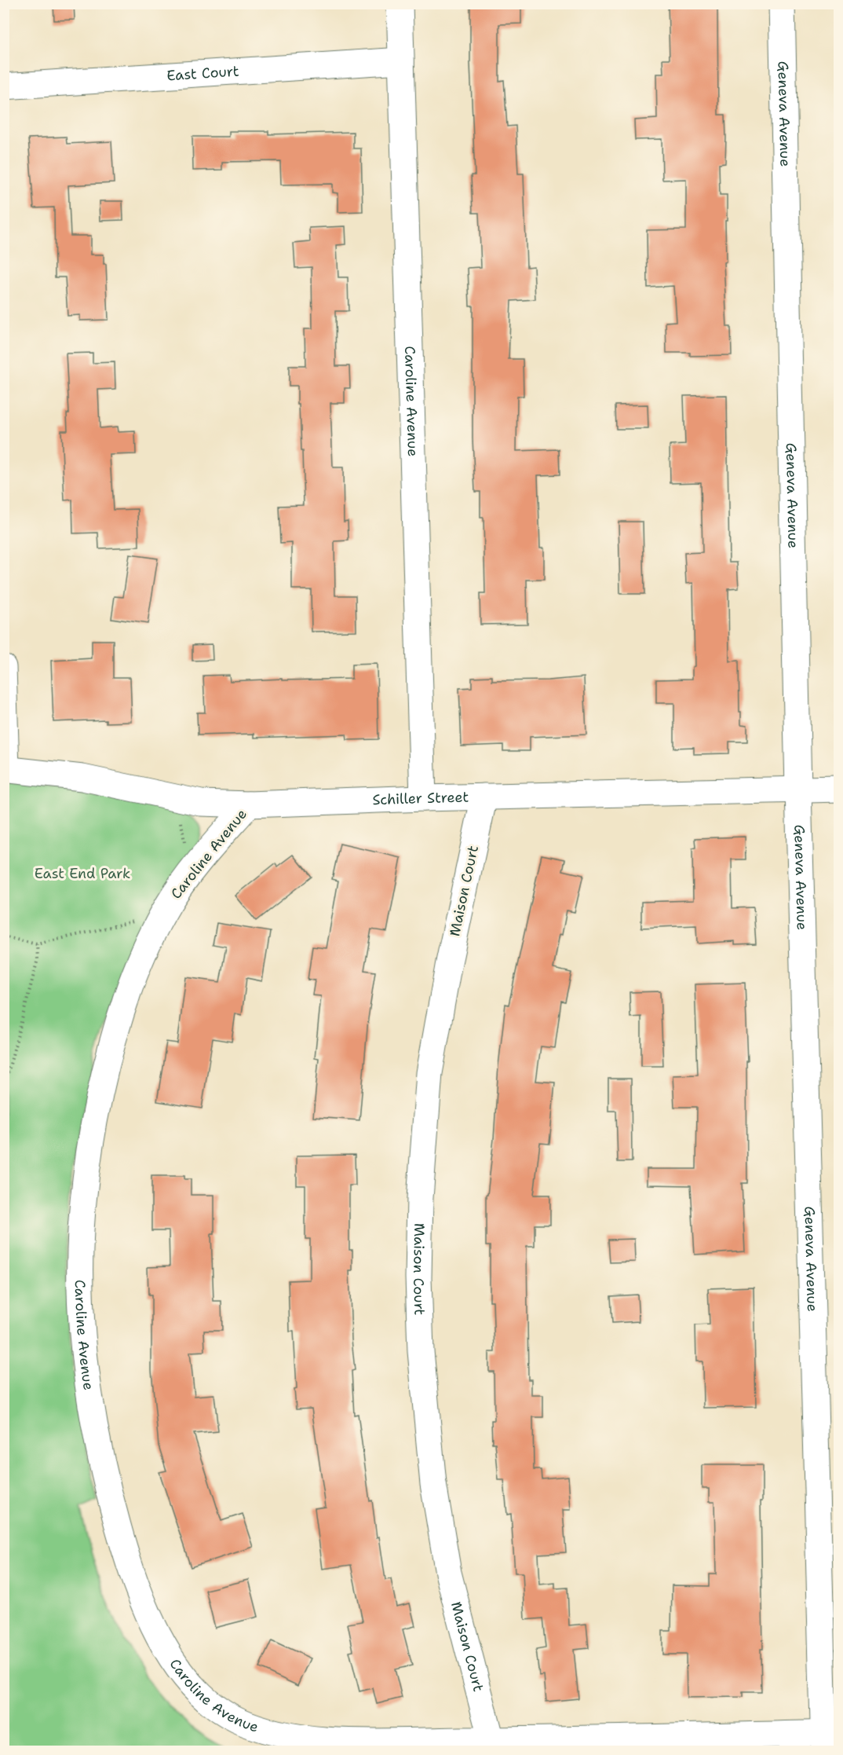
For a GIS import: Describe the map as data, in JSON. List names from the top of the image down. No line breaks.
{"streets":{"street":["East Court","Geneva Avenue","Caroline Avenue","Schiller Street","Maison Court"]},"crossings":[["East Court","Caroline Avenue"],["Geneva Avenue","Caroline Avenue"],["Geneva Avenue","Schiller Street"],["Caroline Avenue","Schiller Street"],["Caroline Avenue","Maison Court"],["Schiller Street","Maison Court"]],"parks":["East End Park"]}
